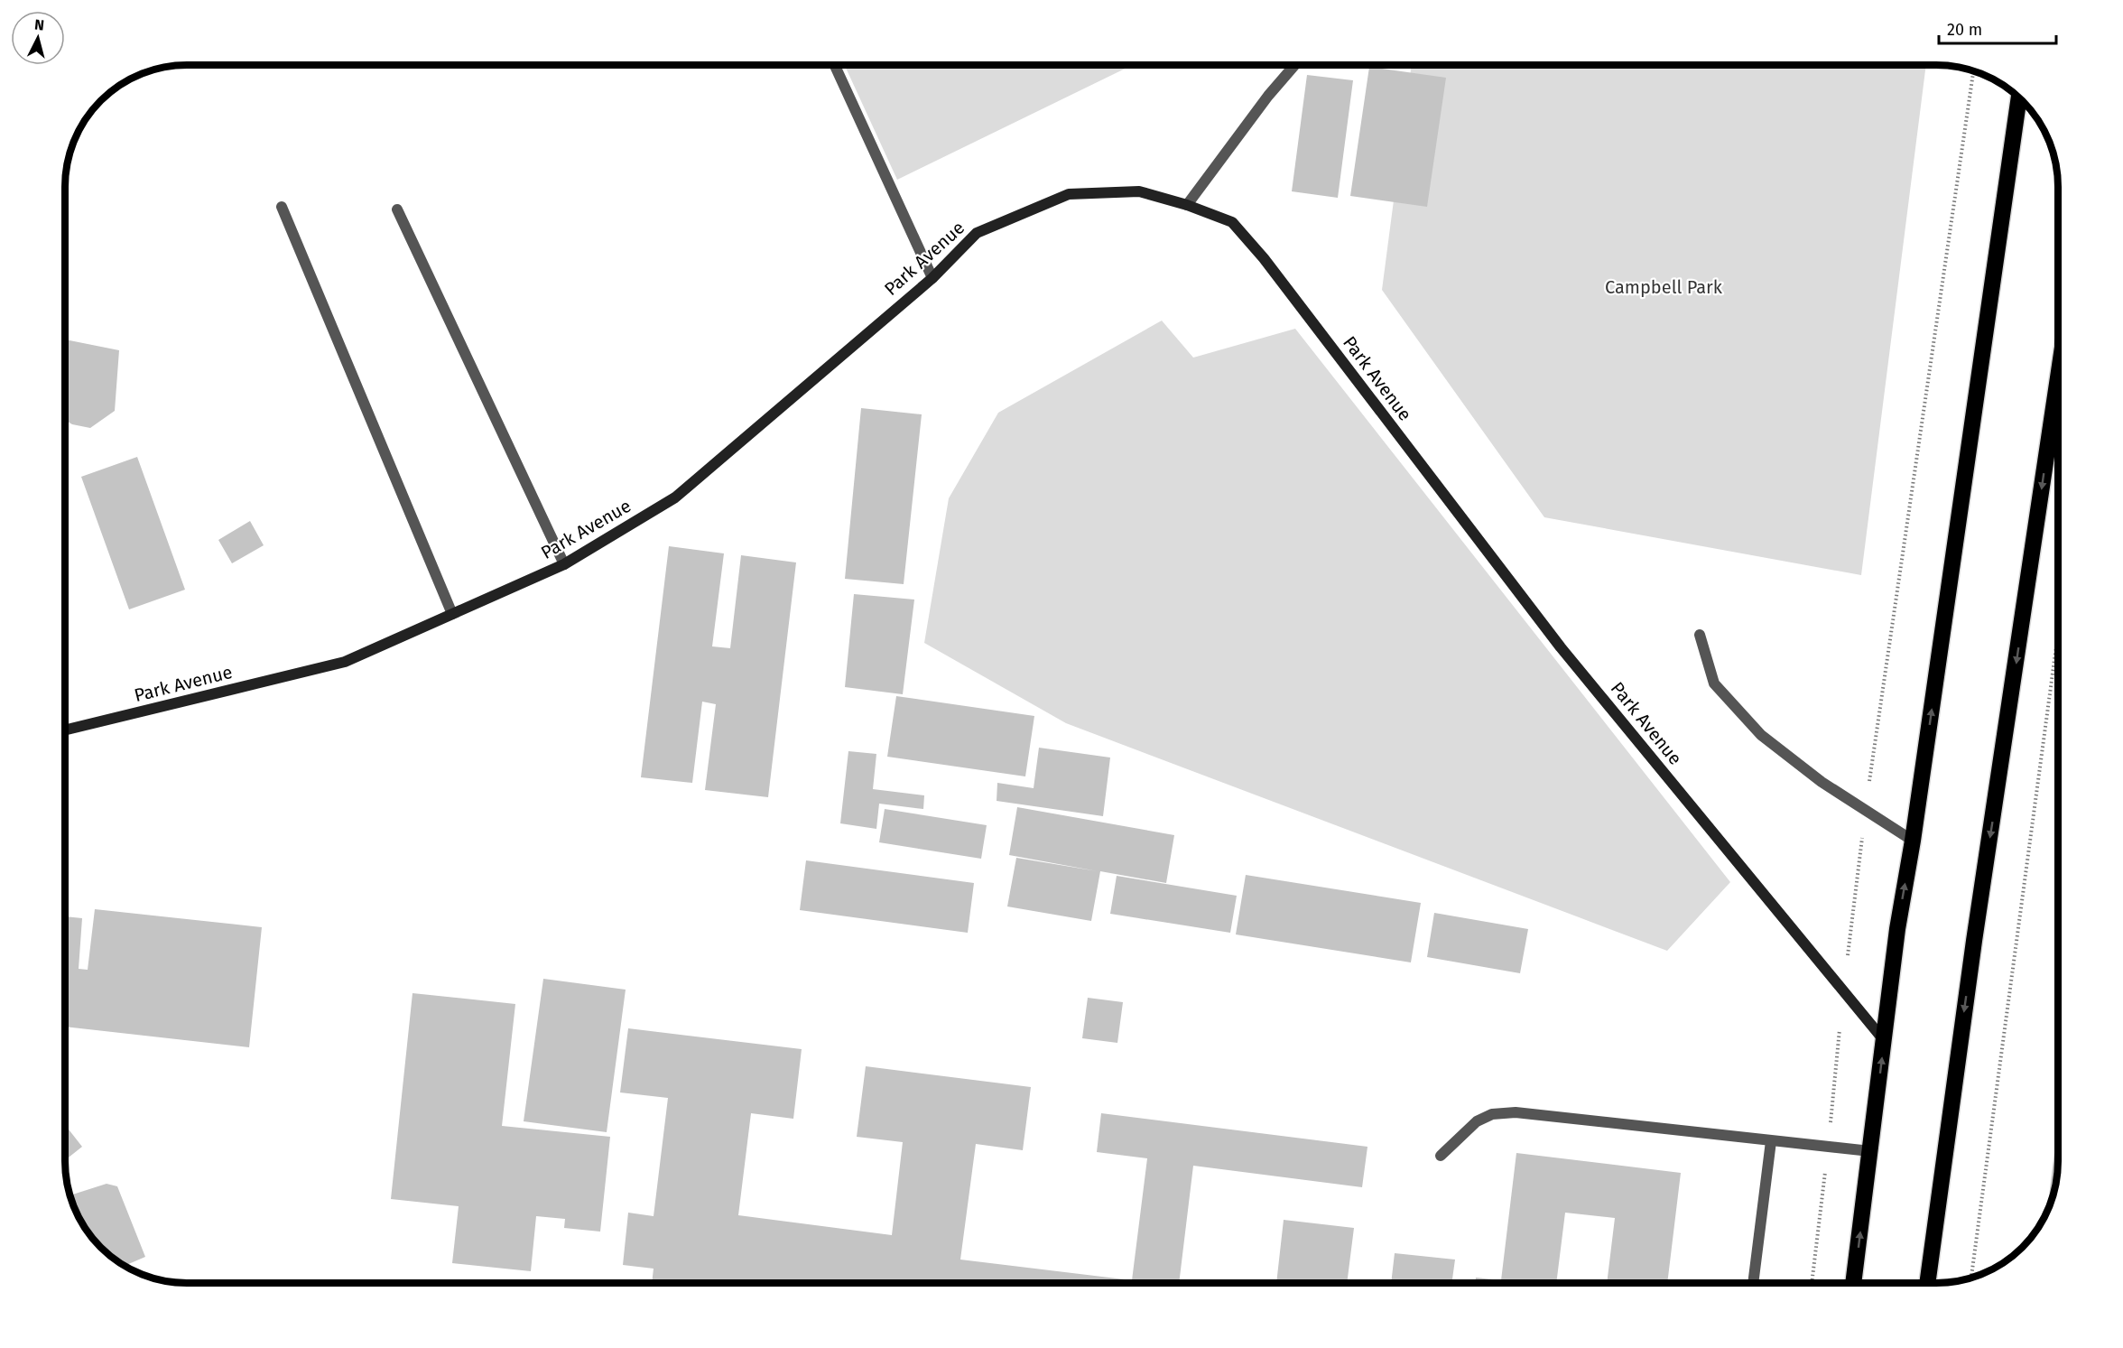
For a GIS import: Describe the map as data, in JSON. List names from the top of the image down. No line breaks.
{"streets":{"street":["Park Avenue"]},"parks":["Campbell Park"],"scale_bar":"20 m","north":"top"}
